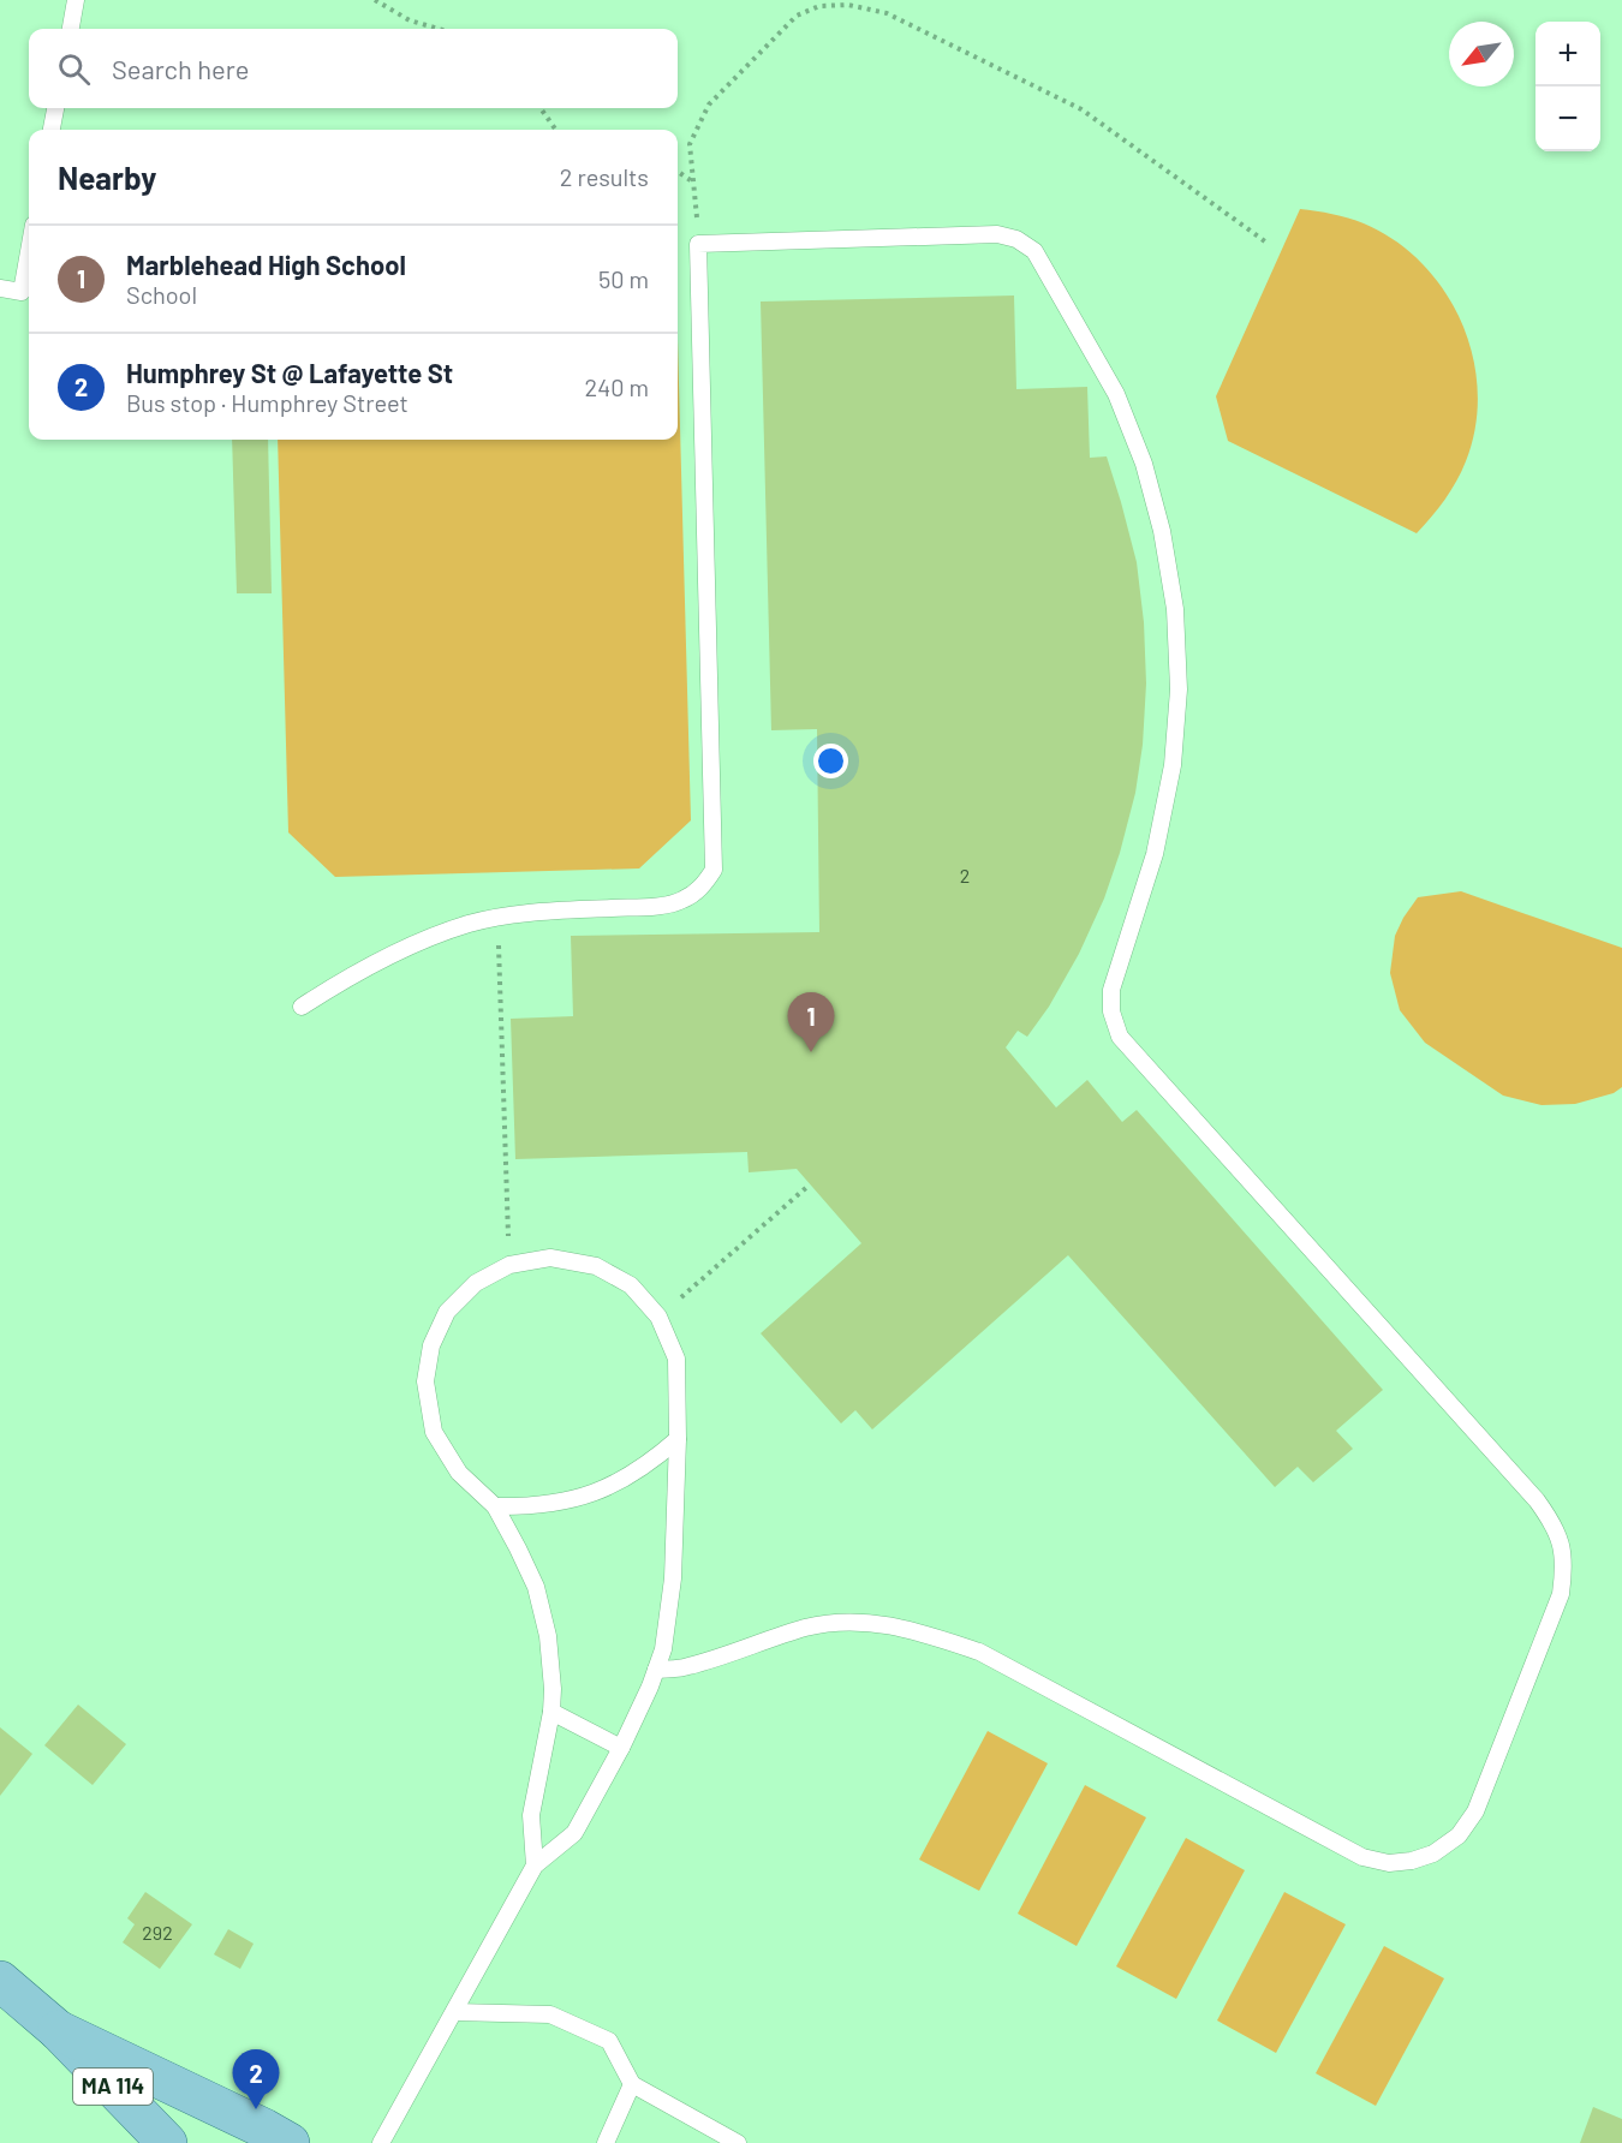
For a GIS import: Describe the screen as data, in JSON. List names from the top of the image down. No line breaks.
{"streets":{"main road":["MA 114"]},"house_numbers":["2","292"],"north":"bottom left","page":{"map_buttons":["+","−"],"search":"Search here","heading":["Nearby","2 results"],"list":[{"mark":"1","name":"Marblehead High School","note":"School","value":"50 m"},{"mark":"2","name":"Humphrey St @ Lafayette St","note":"Bus stop · Humphrey Street","value":"240 m"}],"pins":["1","2"]}}
